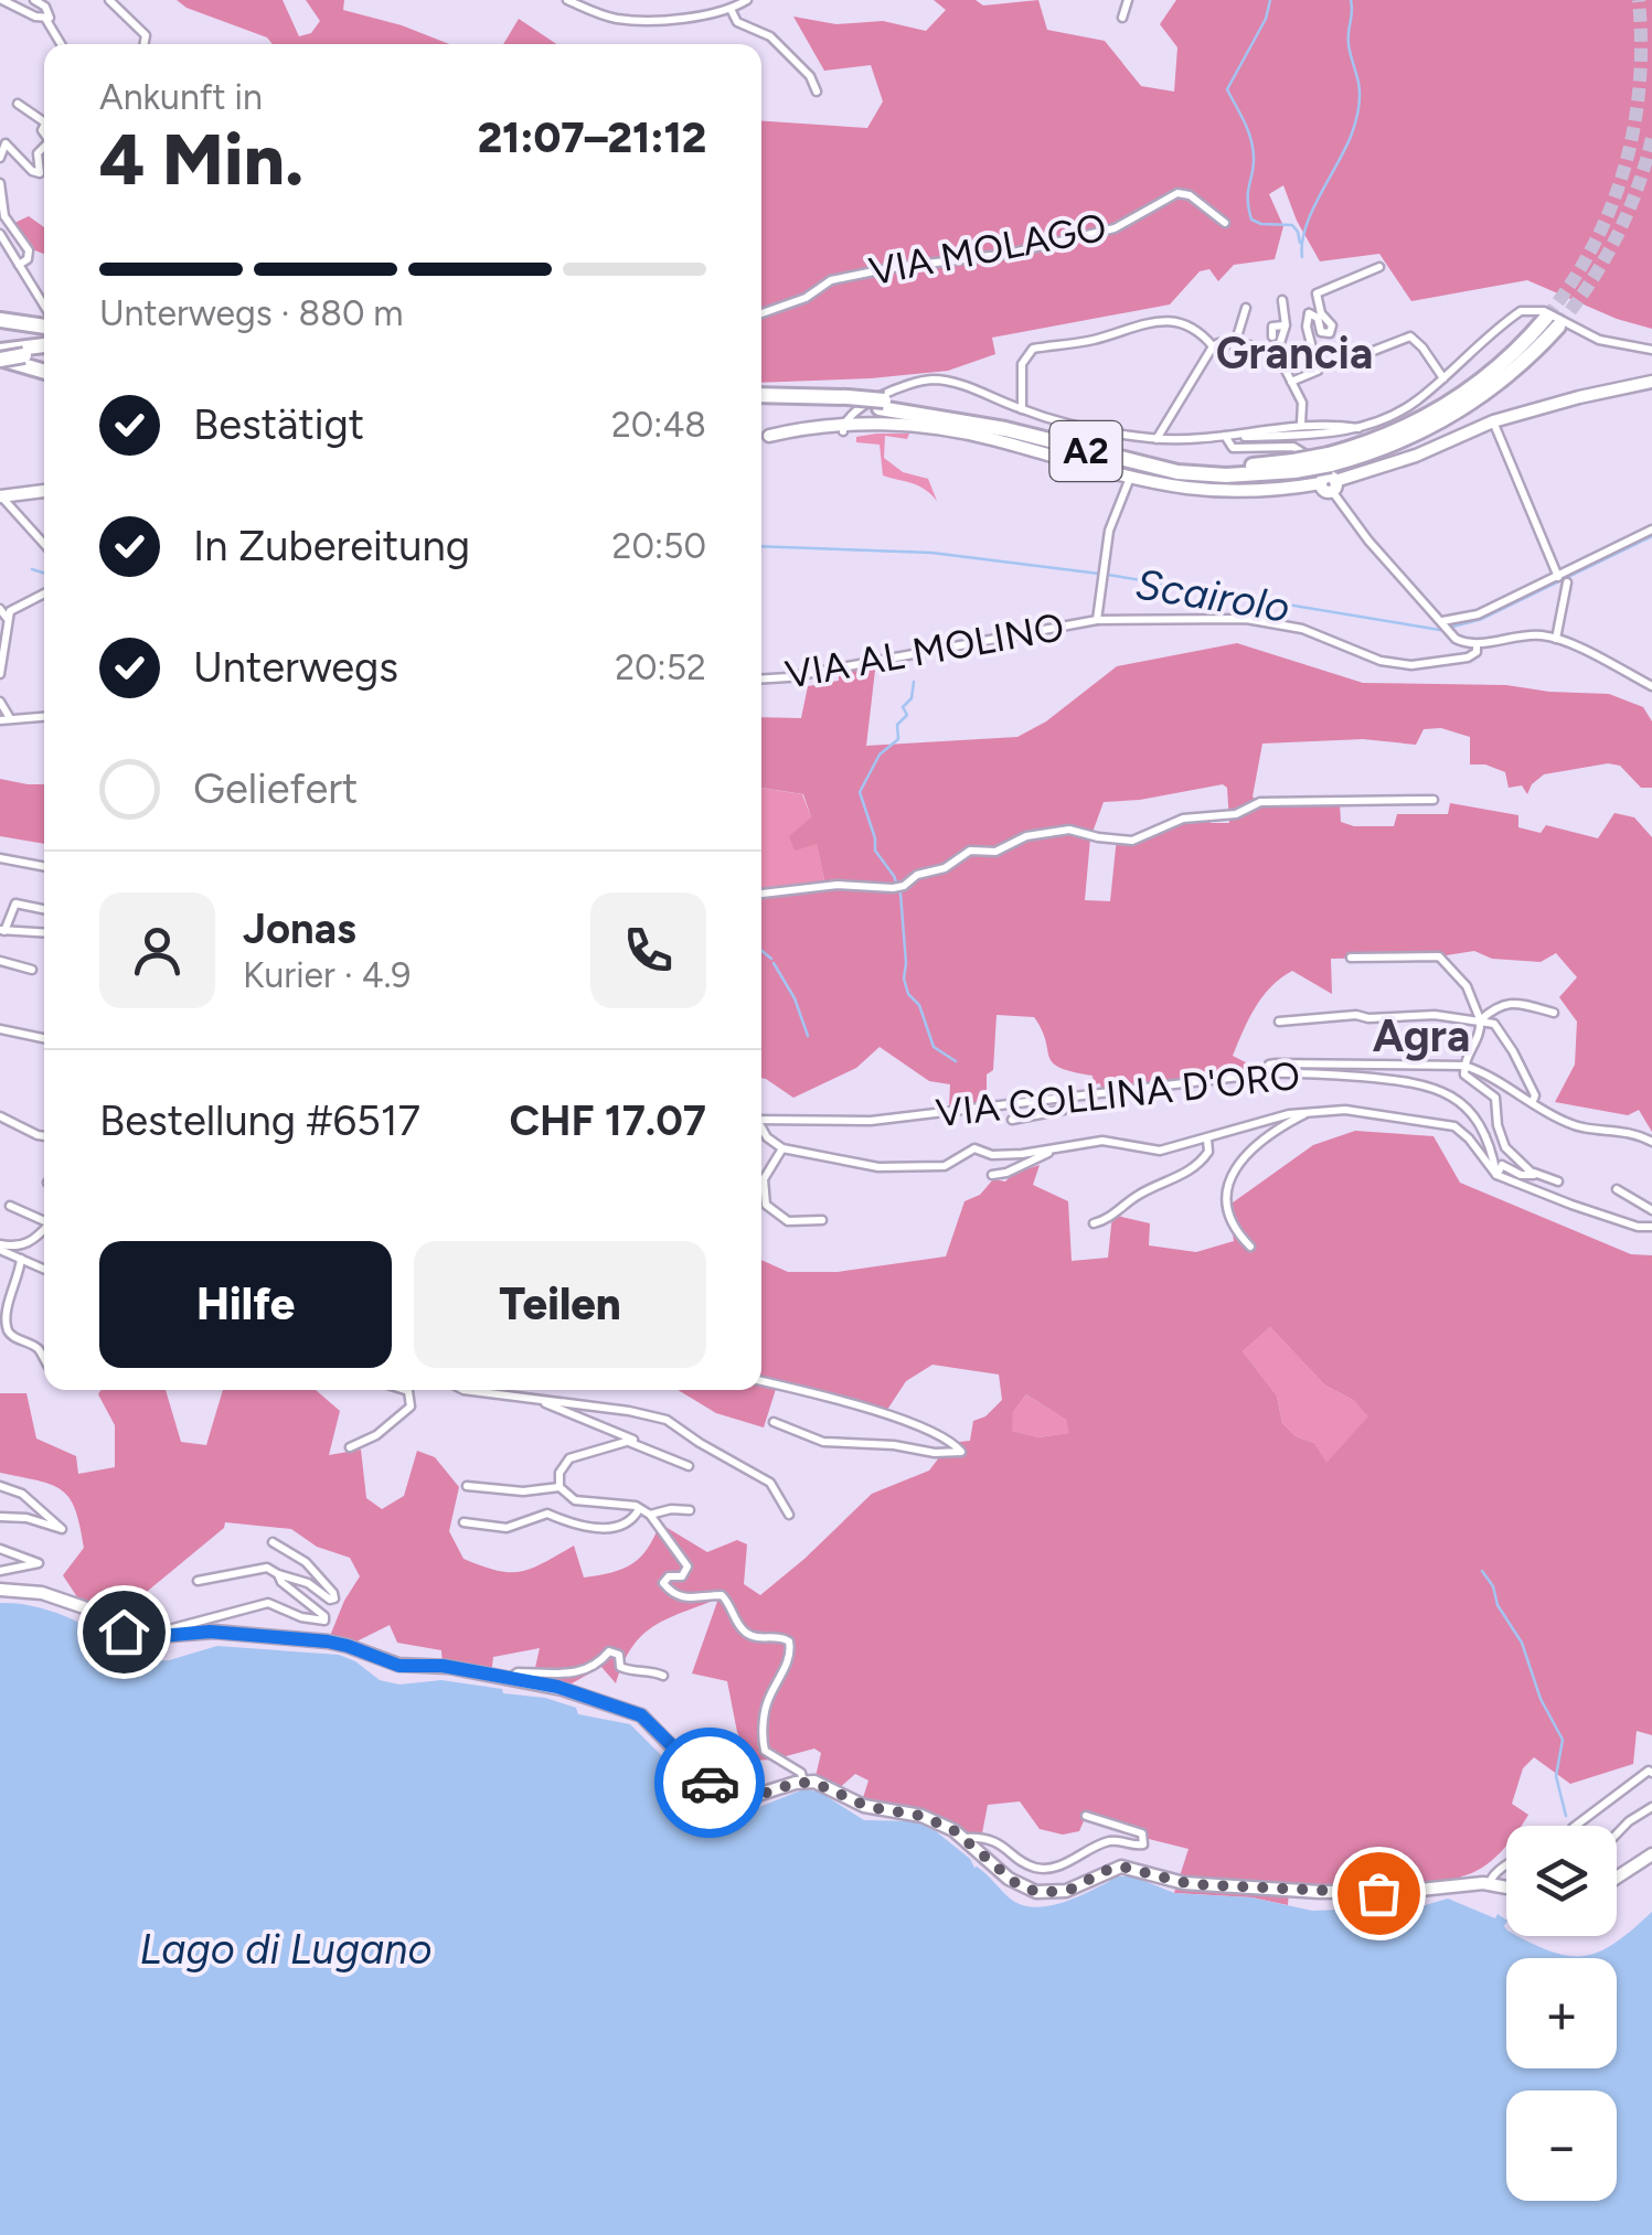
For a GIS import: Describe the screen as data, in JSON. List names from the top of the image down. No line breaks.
{"streets":{"highway":["A2"],"street":["VIA MOLAGO","VIA AL MOLINO","VIA COLLINA D'ORO"]},"districts":["Grancia","Agra"],"water":["Scairolo","Lago di Lugano"],"page":{"heading":["4 Min.","Ankunft in","21:07–21:12"],"panel":["Jonas","Kurier · 4.9","Bestellung #6517","CHF 17.07"],"bar":"Unterwegs · 880 m","list":[["Bestätigt","20:48"],["In Zubereitung","20:50"],["Unterwegs","20:52"],"Geliefert"],"buttons":["Hilfe","Teilen"],"map_buttons":["+","−"]}}
